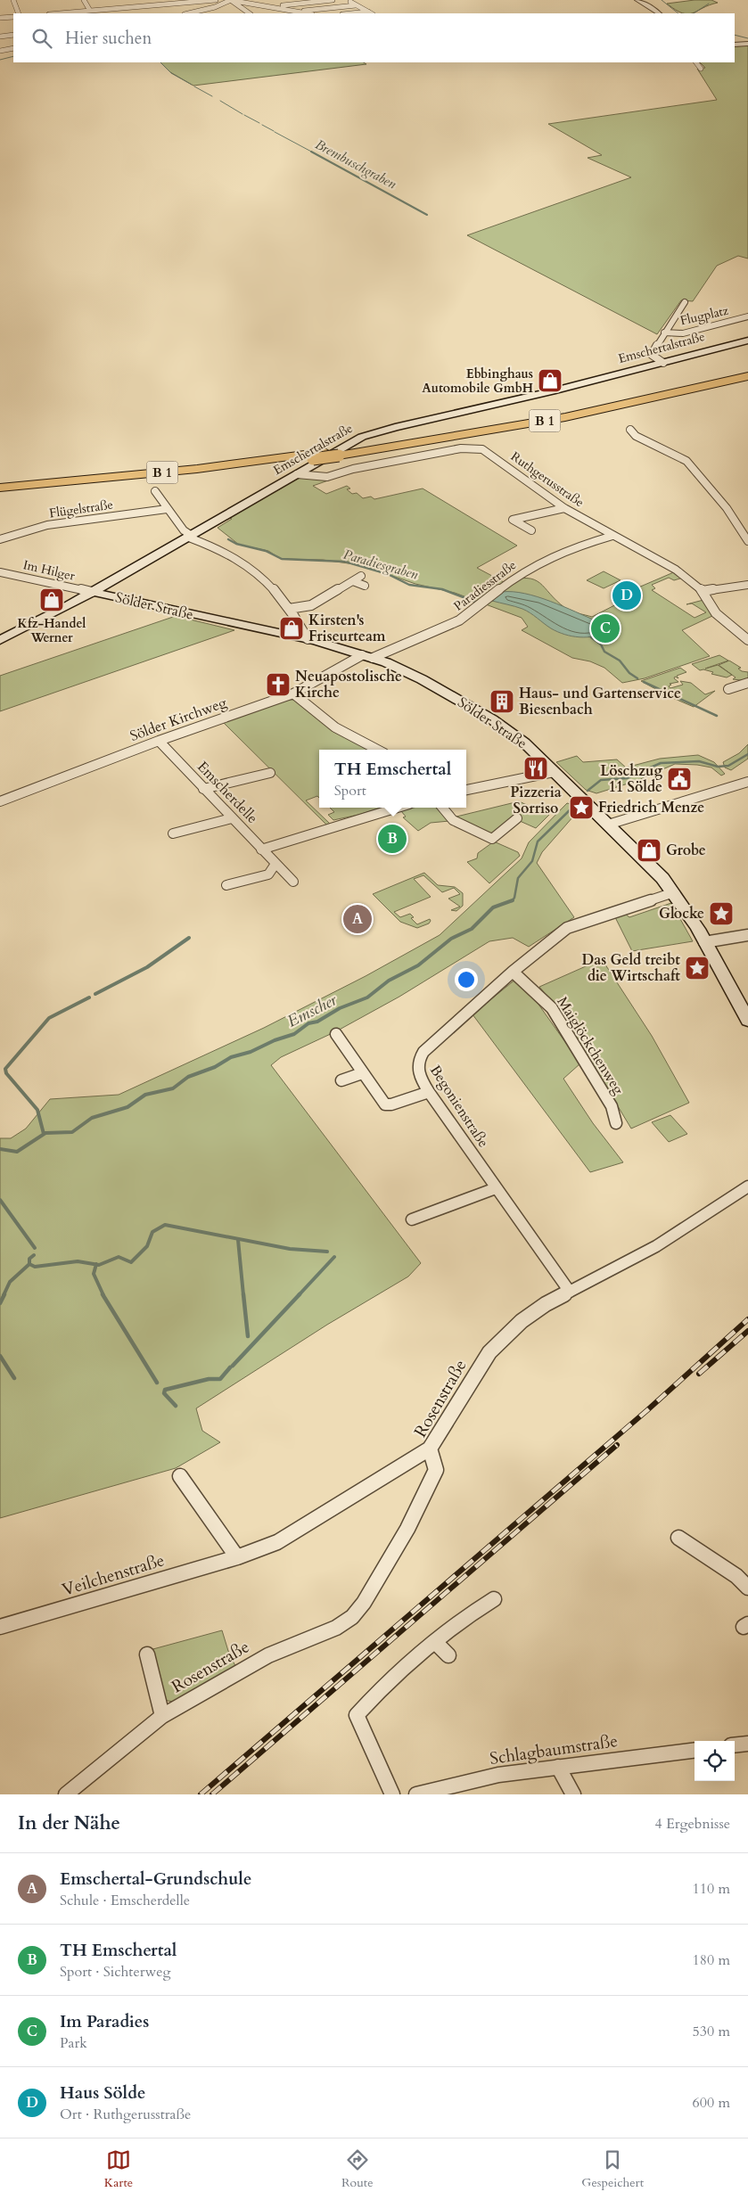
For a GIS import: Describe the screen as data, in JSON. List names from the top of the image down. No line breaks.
{"streets":{"highway":["B 1"],"main road":["Emschertalstraße","Sölder Straße"],"street":["Flugplatz","Ruthgerusstraße","Flügelstraße","Im Hilger","Paradiesstraße","Sölder Kirchweg","Emscherdelle","Maiglöckchenweg","Begonienstraße","Rosenstraße","Veilchenstraße","Schlagbaumstraße"]},"crossings":[["Emschertalstraße","Ruthgerusstraße"],["Emschertalstraße","Im Hilger"],["Emschertalstraße","Sölder Straße"],["Ruthgerusstraße","Paradiesstraße"],["Im Hilger","Sölder Straße"],["Paradiesstraße","Sölder Straße"],["Paradiesstraße","Sölder Kirchweg"],["Sölder Straße","Sölder Kirchweg"],["Sölder Straße","Begonienstraße"],["Sölder Kirchweg","Emscherdelle"],["Maiglöckchenweg","Begonienstraße"],["Begonienstraße","Rosenstraße"],["Rosenstraße","Veilchenstraße"]],"water":["Brembuschgraben","Paradiesgraben","Emscher"],"places":{"shop":["Ebbinghaus Automobile GmbH","Kfz-Handel Werner","Kirsten's Friseurteam","Grobe"],"church":["Neuapostolische Kirche"],"building":["Haus- und Gartenservice Biesenbach"],"restaurant":["Pizzeria Sorriso"],"public building":["Löschzug 11 Sölde"],"place":["Friedrich Menze","Glocke","Das Geld treibt die Wirtschaft"]},"page":{"search":"Hier suchen","pins":["D","C","B","A"],"popup":["TH Emschertal","Sport"],"heading":["In der Nähe","4 Ergebnisse"],"list":[{"mark":"A","name":"Emschertal-Grundschule","note":"Schule · Emscherdelle","value":"110 m"},{"mark":"B","name":"TH Emschertal","note":"Sport · Sichterweg","value":"180 m"},{"mark":"C","name":"Im Paradies","note":"Park","value":"530 m"},{"mark":"D","name":"Haus Sölde","note":"Ort · Ruthgerusstraße","value":"600 m"}],"nav":["Karte","Route","Gespeichert"]}}
